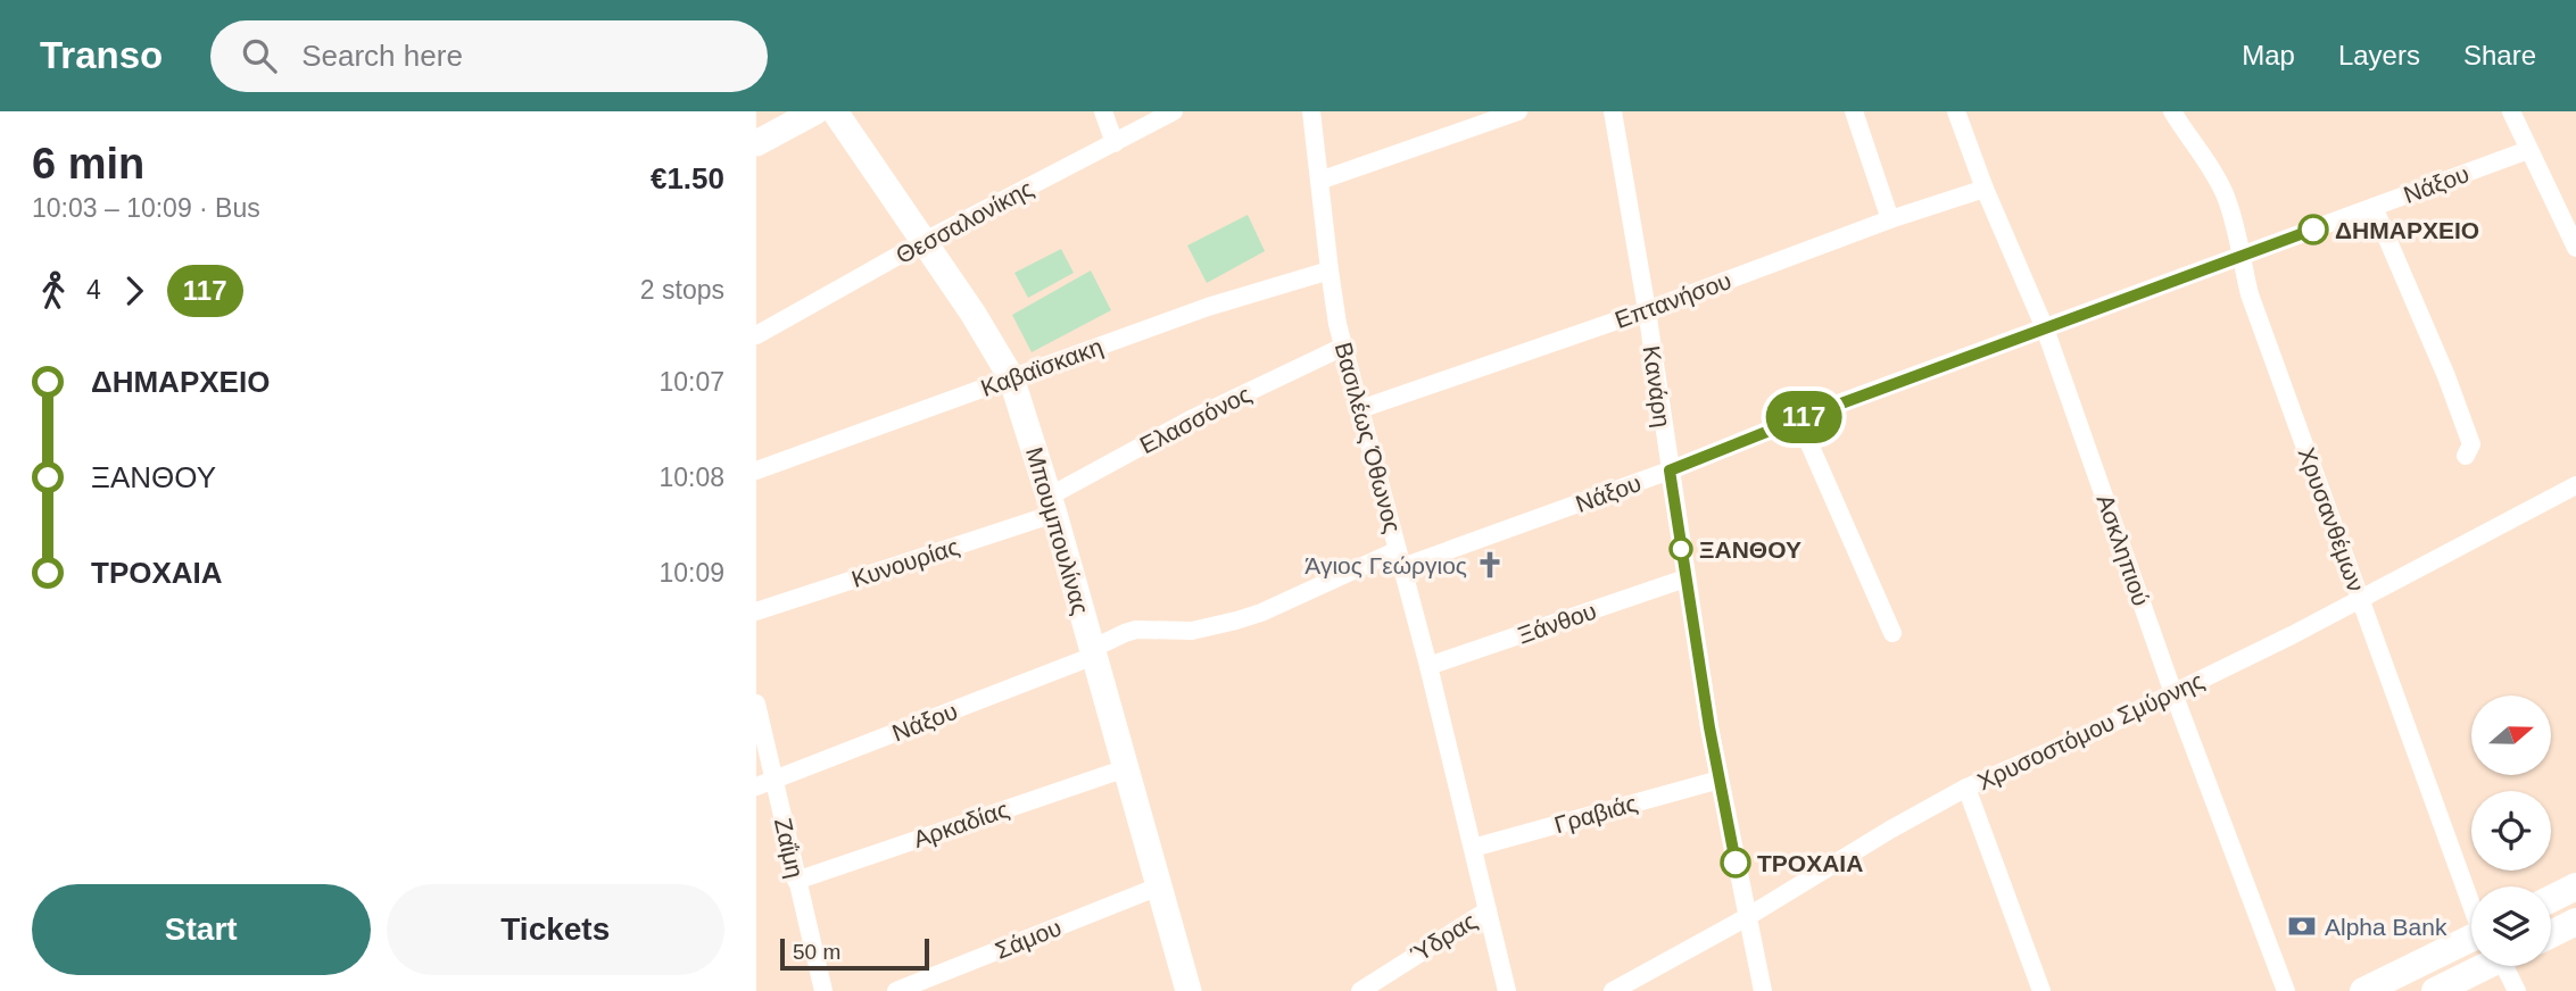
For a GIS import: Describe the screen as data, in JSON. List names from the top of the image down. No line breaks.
{"streets":{"street":["Νάξου","Θεσσαλονίκης","Επτανήσου","Καβαϊσκακη","Κανάρη","Ελασσόνος","Βασιλέως Όθωνος","Χρυσανθέμων","Μπουμπουλίνας","Ασκληπιού","Κυνουρίας","Ξάνθου","Χρυσοστόμου Σμύρνης","Γραβιάς","Αρκαδίας","Ζαΐμη","Ύδρας","Σάμου"]},"crossings":[["Νάξου","Κανάρη"],["Νάξου","Βασιλέως Όθωνος"],["Νάξου","Χρυσανθέμων"],["Νάξου","Μπουμπουλίνας"],["Νάξου","Ασκληπιού"],["Νάξου","Ζαΐμη"],["Θεσσαλονίκης","Μπουμπουλίνας"],["Επτανήσου","Κανάρη"],["Επτανήσου","Βασιλέως Όθωνος"],["Επτανήσου","Ασκληπιού"],["Καβαϊσκακη","Βασιλέως Όθωνος"],["Καβαϊσκακη","Μπουμπουλίνας"],["Κανάρη","Ξάνθου"],["Κανάρη","Χρυσοστόμου Σμύρνης"],["Κανάρη","Γραβιάς"],["Ελασσόνος","Βασιλέως Όθωνος"],["Ελασσόνος","Μπουμπουλίνας"],["Ελασσόνος","Κυνουρίας"],["Βασιλέως Όθωνος","Ξάνθου"],["Βασιλέως Όθωνος","Γραβιάς"],["Βασιλέως Όθωνος","Ύδρας"],["Χρυσανθέμων","Χρυσοστόμου Σμύρνης"],["Μπουμπουλίνας","Κυνουρίας"],["Μπουμπουλίνας","Αρκαδίας"],["Μπουμπουλίνας","Σάμου"],["Ασκληπιού","Χρυσοστόμου Σμύρνης"],["Αρκαδίας","Ζαΐμη"]],"places":{"other":["ΔΗΜΑΡΧΕΙΟ","ΞΑΝΘΟΥ","ΤΡΟΧΑΙΑ"],"church":["Άγιος Γεώργιος"],"bank":["Alpha Bank"]},"lines":["bus line 117"],"scale_bar":"50 m","north":"right","page":{"header":"Transo","search":"Search here","nav":["Map","Layers","Share"],"heading":["6 min","10:03 – 10:09 · Bus","€1.50"],"on_map":"117","legs":["4","117","2 stops"],"list":[{"name":"ΔΗΜΑΡΧΕΙΟ","value":"10:07"},{"name":"ΞΑΝΘΟΥ","value":"10:08"},{"name":"ΤΡΟΧΑΙΑ","value":"10:09"}],"buttons":["Start","Tickets"],"scale":"50 m"}}
